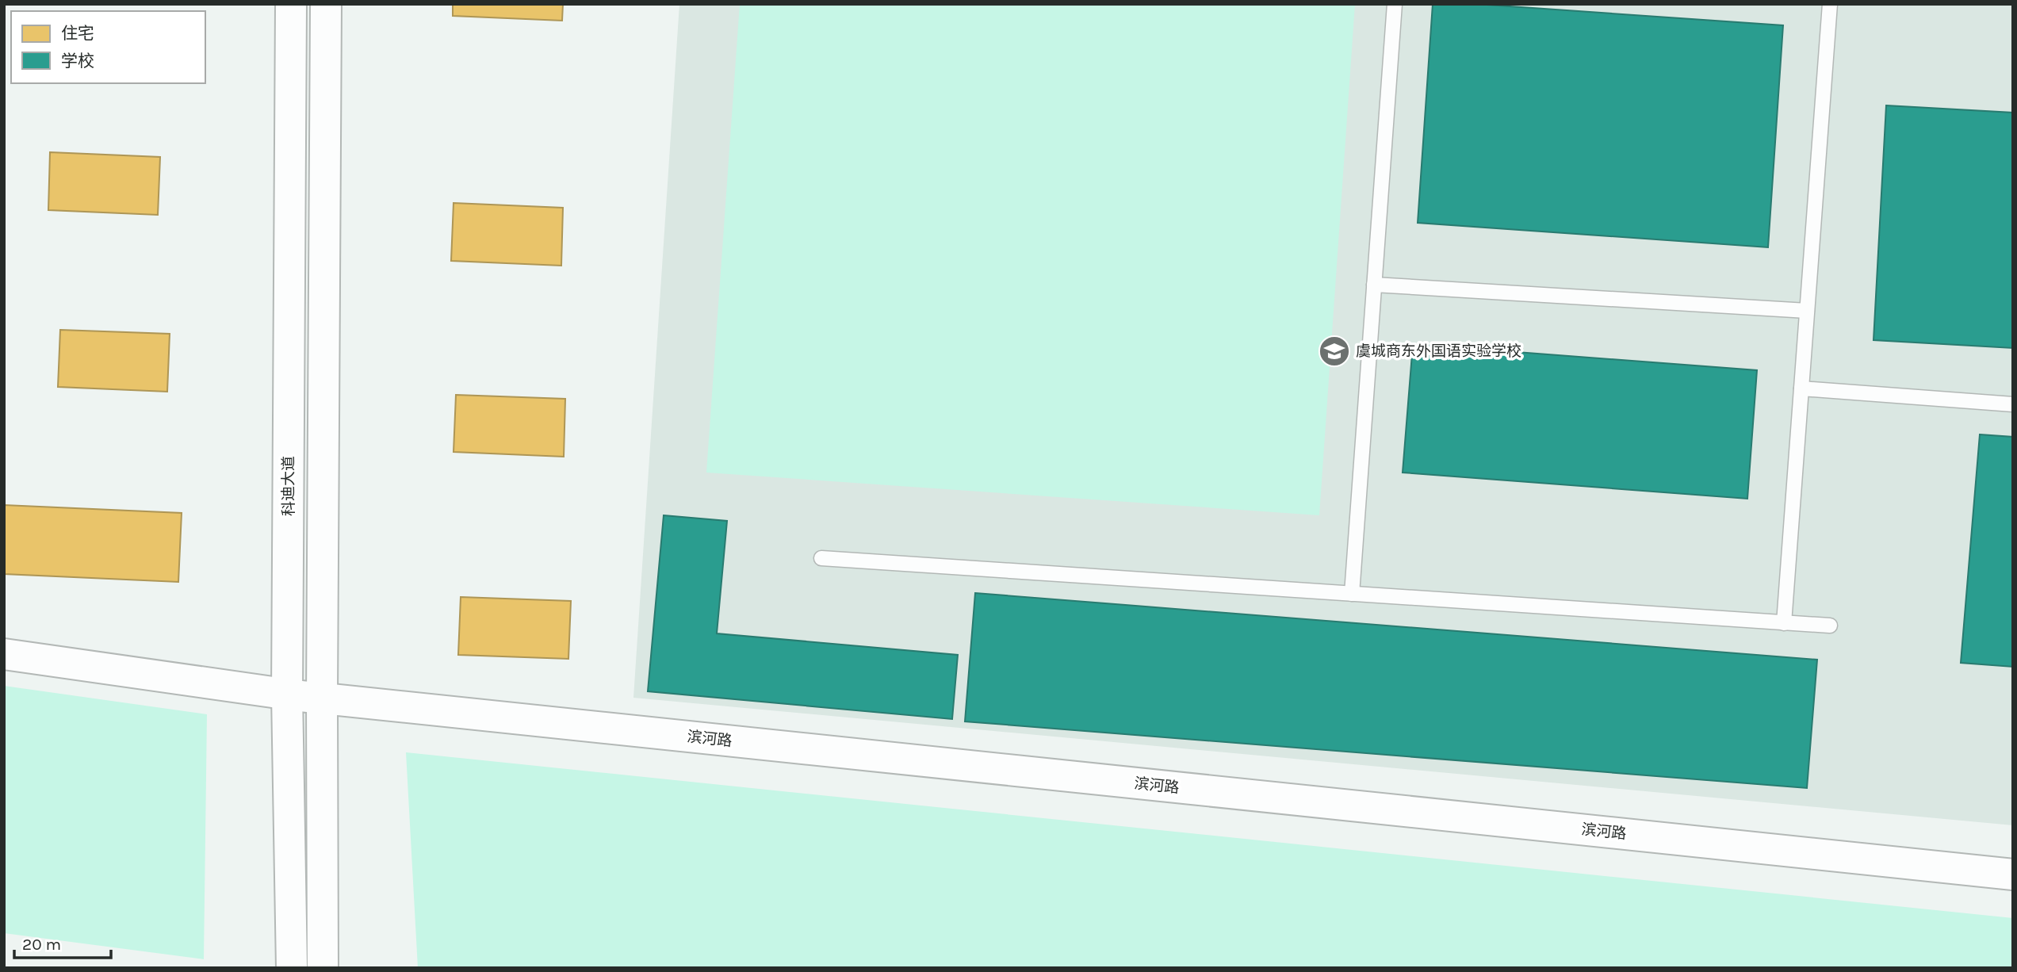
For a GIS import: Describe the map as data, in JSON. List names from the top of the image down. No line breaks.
{"streets":{"street":["科迪大道","滨河路"]},"crossings":[["科迪大道","滨河路"]],"places":{"school or university":["虞城商东外国语实验学校"]},"legend":["住宅","学校"],"scale_bar":"20 m"}
